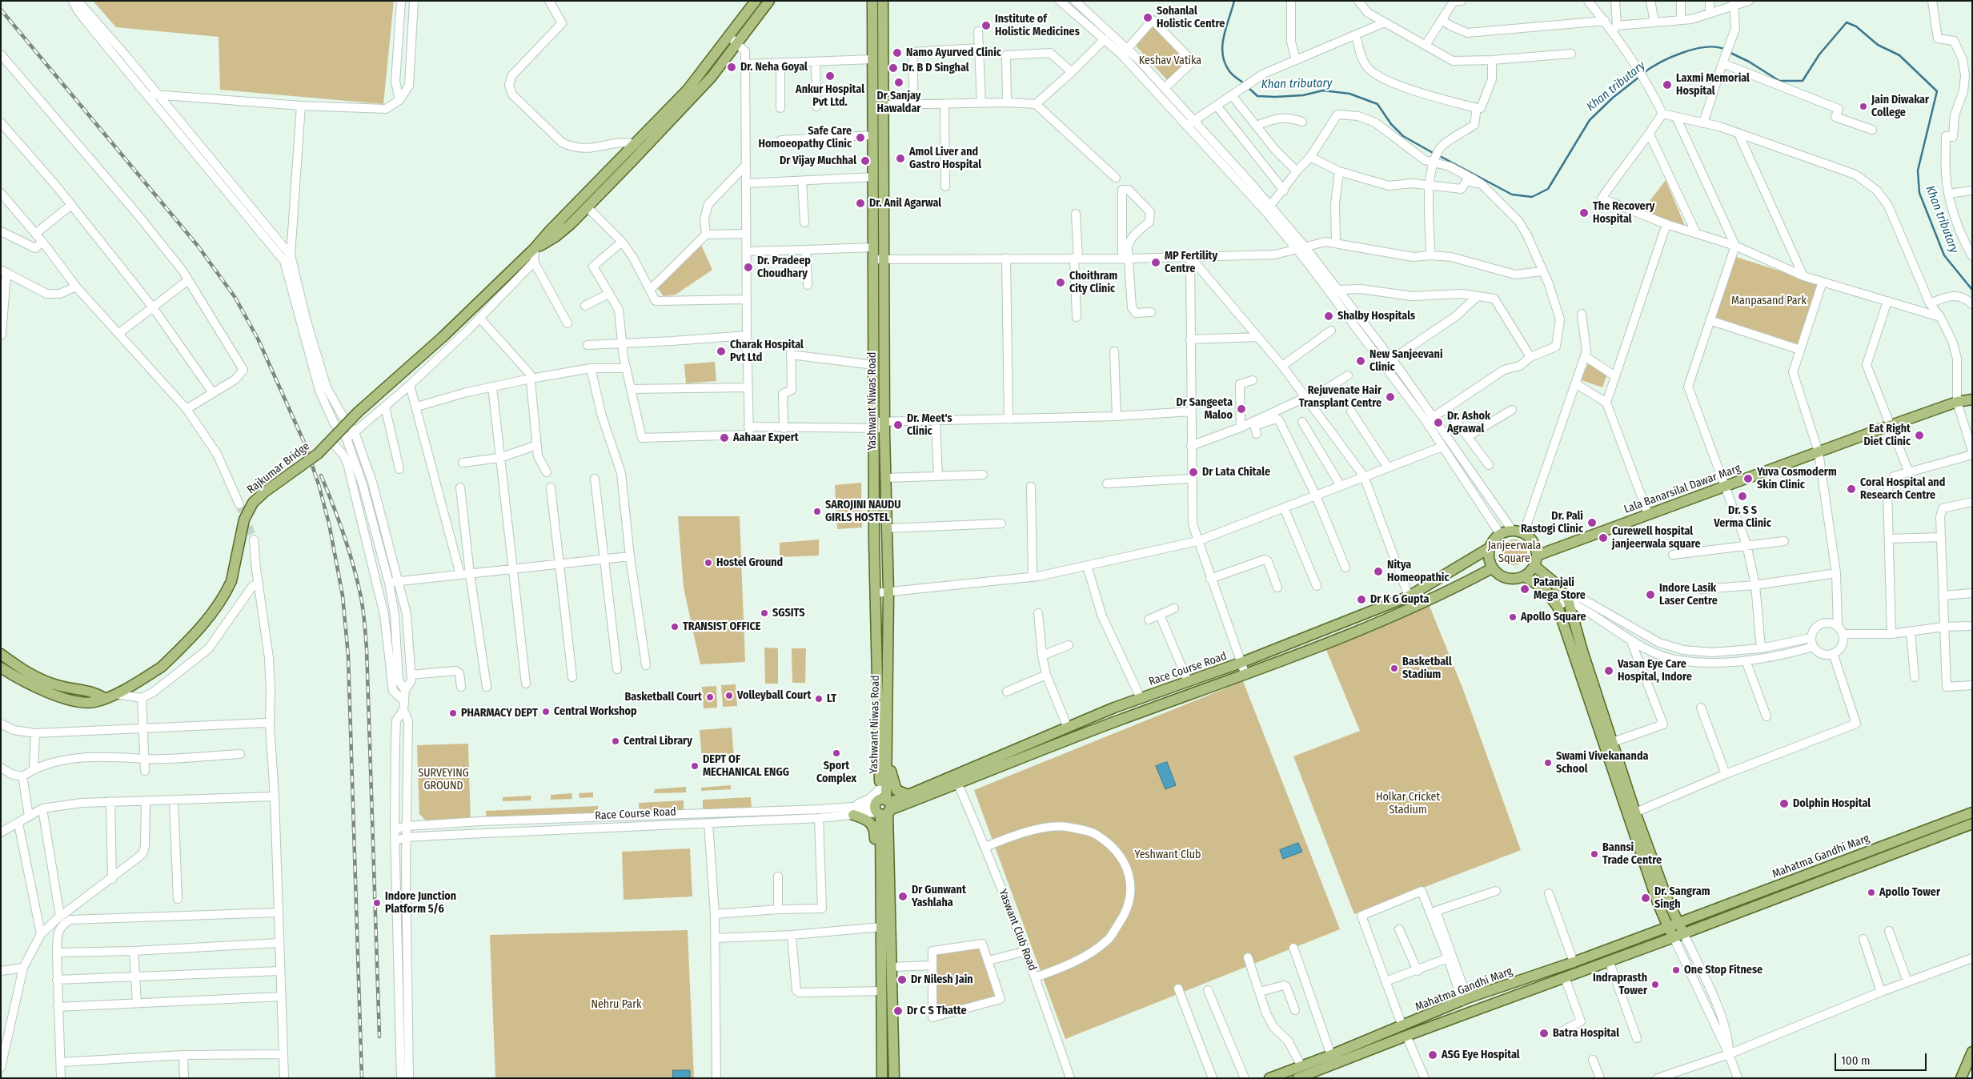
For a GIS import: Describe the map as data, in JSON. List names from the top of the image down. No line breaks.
{"streets":{"main road":["Yashwant Niwas Road","Rajkumar Bridge","Lala Banarsilal Dawar Marg","Race Course Road","Mahatma Gandhi Marg"],"street":["Yaswant Club Road"]},"crossings":[["Yashwant Niwas Road","Race Course Road"],["Lala Banarsilal Dawar Marg","Race Course Road"],["Race Course Road","Yaswant Club Road"]],"water":["Khan tributary"],"parks":["Keshav Vatika","Manpasand Park","Janjeerwala Square","SURVEYING GROUND","Holkar Cricket Stadium","Yeshwant Club","Nehru Park"],"places":["Sohanlal Holistic Centre","Institute of Holistic Medicines","Namo Ayurved Clinic","Dr. Neha Goyal","Dr. B D Singhal","Ankur Hospital Pvt Ltd.","Dr Sanjay Hawaldar","Laxmi Memorial Hospital","Jain Diwakar College","Safe Care Homoeopathy Clinic","Amol Liver and Gastro Hospital","Dr Vijay Muchhal","Dr. Anil Agarwal","The Recovery Hospital","MP Fertility Centre","Dr. Pradeep Choudhary","Choithram City Clinic","Shalby Hospitals","Charak Hospital Pvt Ltd","New Sanjeevani Clinic","Rejuvenate Hair Transplant Centre","Dr Sangeeta Maloo","Dr. Ashok Agrawal","Dr. Meet's Clinic","Eat Right Diet Clinic","Aahaar Expert","Dr Lata Chitale","Yuva Cosmoderm Skin Clinic","Coral Hospital and Research Centre","Dr. S S Verma Clinic","SAROJINI NAUDU GIRLS HOSTEL","Dr. Pali Rastogi Clinic","Curewell hospital janjeerwala square","Hostel Ground","Nitya Homeopathic","Patanjali Mega Store","Indore Lasik Laser Centre","Dr K G Gupta","SGSITS","Apollo Square","TRANSIST OFFICE","Basketball Stadium","Vasan Eye Care Hospital, Indore","Volleyball Court","Basketball Court","LT","Central Workshop","PHARMACY DEPT","Central Library","Sport Complex","Swami Vivekananda School","DEPT OF MECHANICAL ENGG","Dolphin Hospital","Bannsi Trade Centre","Apollo Tower","Dr Gunwant Yashlaha","Dr. Sangram Singh","Indore Junction Platform 5/6","One Stop Fitnese","Dr Nilesh Jain","Indraprasth Tower","Dr C S Thatte","Batra Hospital","ASG Eye Hospital"],"scale_bar":"100 m"}
